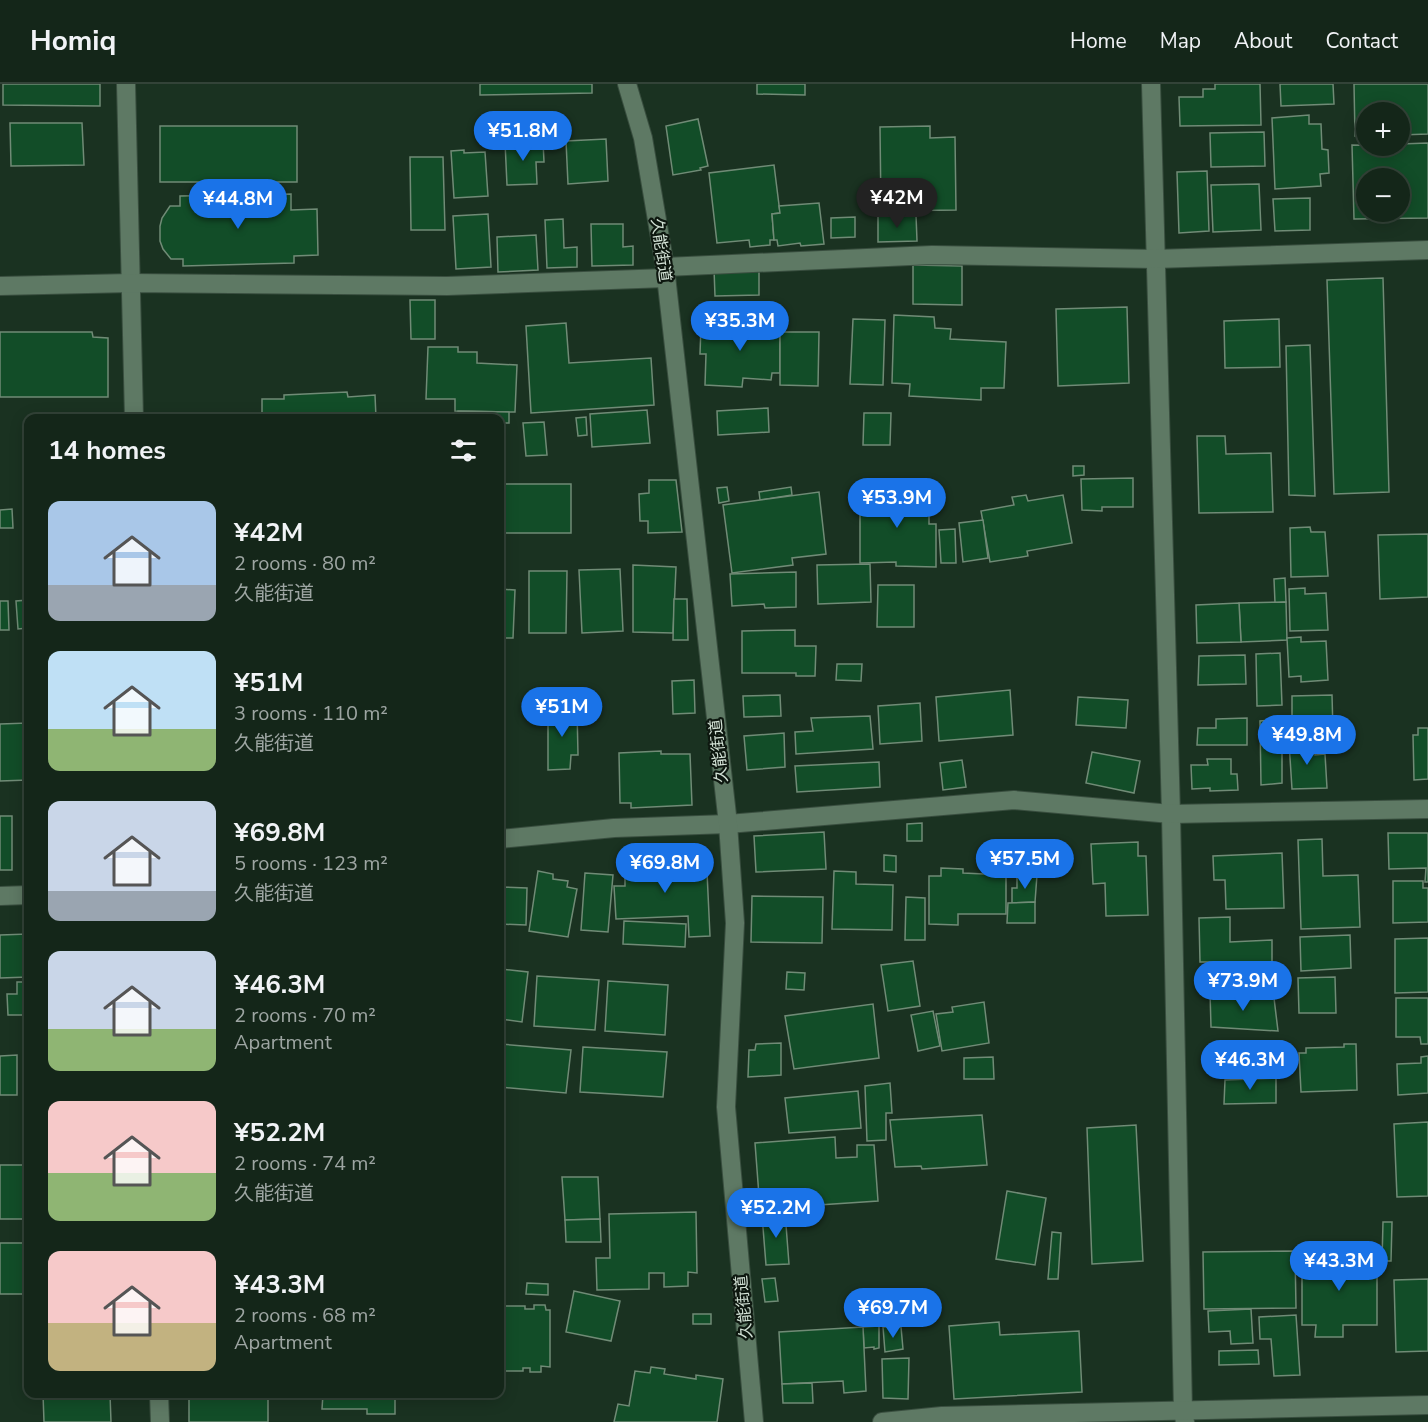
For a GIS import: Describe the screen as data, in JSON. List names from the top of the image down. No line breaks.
{"streets":{"street":["久能街道"]},"page":{"header":"Homiq","nav":["Home","Map","About","Contact"],"map_buttons":["+","−"],"price":["¥51.8M","¥42M","¥44.8M","¥35.3M","¥53.9M","¥51M","¥49.8M","¥57.5M","¥69.8M","¥73.9M","¥46.3M","¥52.2M","¥43.3M","¥69.7M"],"heading":"14 homes","list":[{"name":"¥42M","note":"2 rooms · 80 m² · 久能街道"},{"name":"¥51M","note":"3 rooms · 110 m² · 久能街道"},{"name":"¥69.8M","note":"5 rooms · 123 m² · 久能街道"},{"name":"¥46.3M","note":"2 rooms · 70 m² · Apartment"},{"name":"¥52.2M","note":"2 rooms · 74 m² · 久能街道"},{"name":"¥43.3M","note":"2 rooms · 68 m² · Apartment"}]}}
